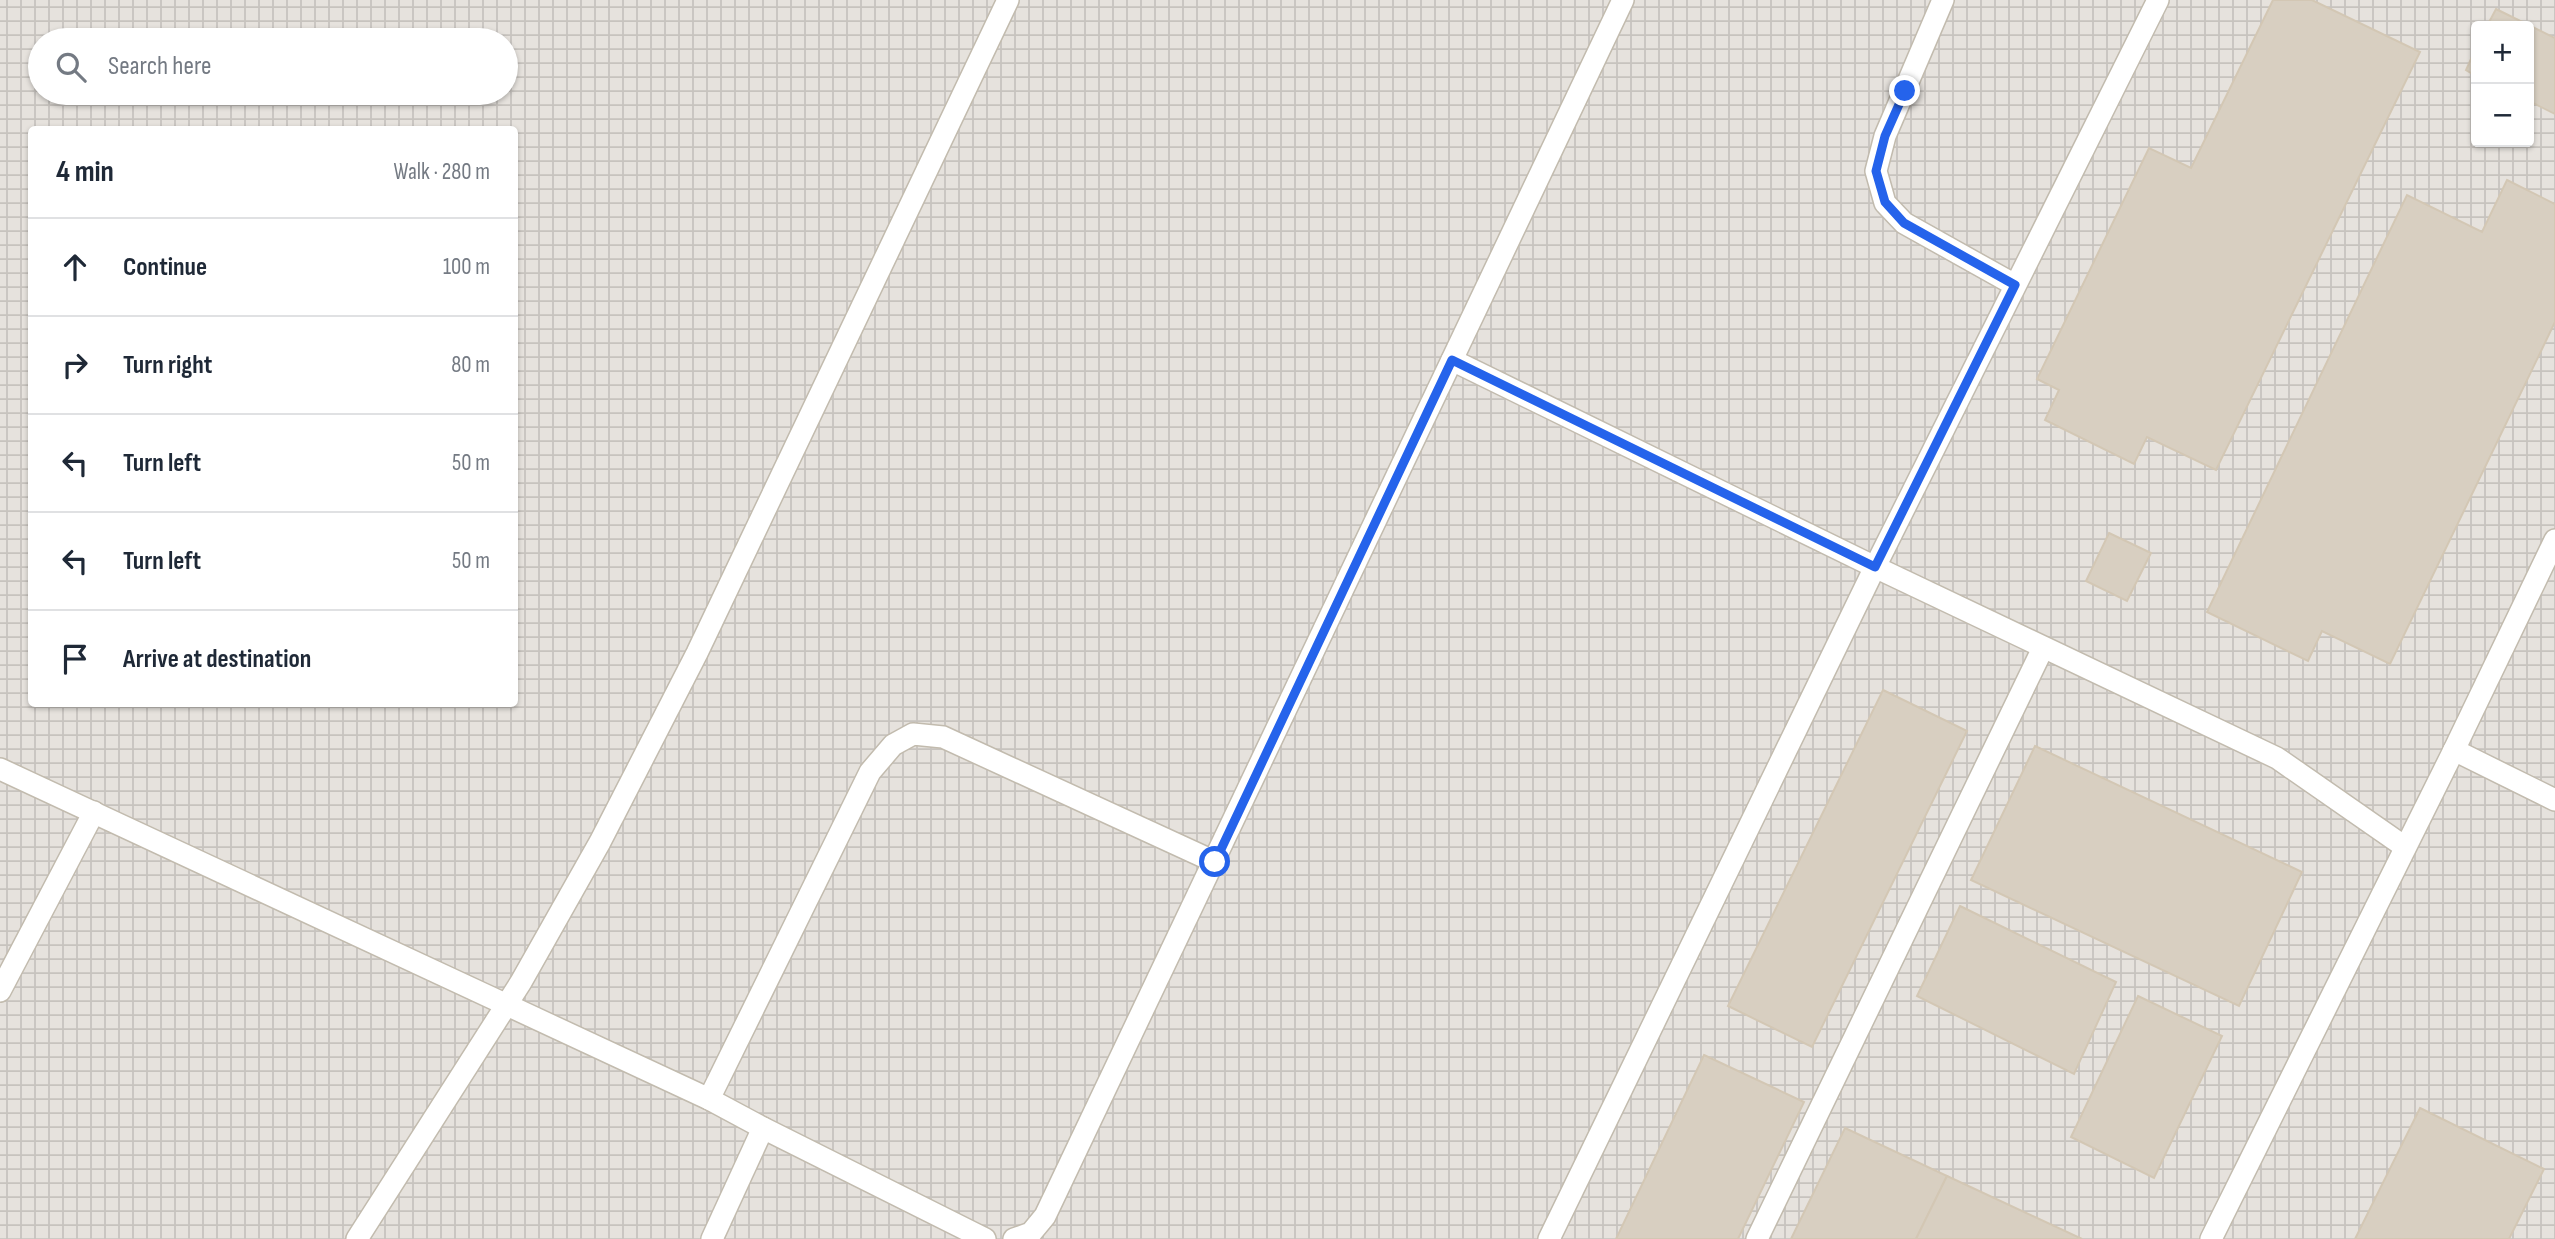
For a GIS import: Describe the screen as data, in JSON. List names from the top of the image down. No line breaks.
{"page":{"map_buttons":["+","−"],"search":"Search here","heading":["4 min","Walk · 280 m"],"list":[["Continue","100 m"],["Turn right","80 m"],["Turn left","50 m"],["Turn left","50 m"],"Arrive at destination"]}}
